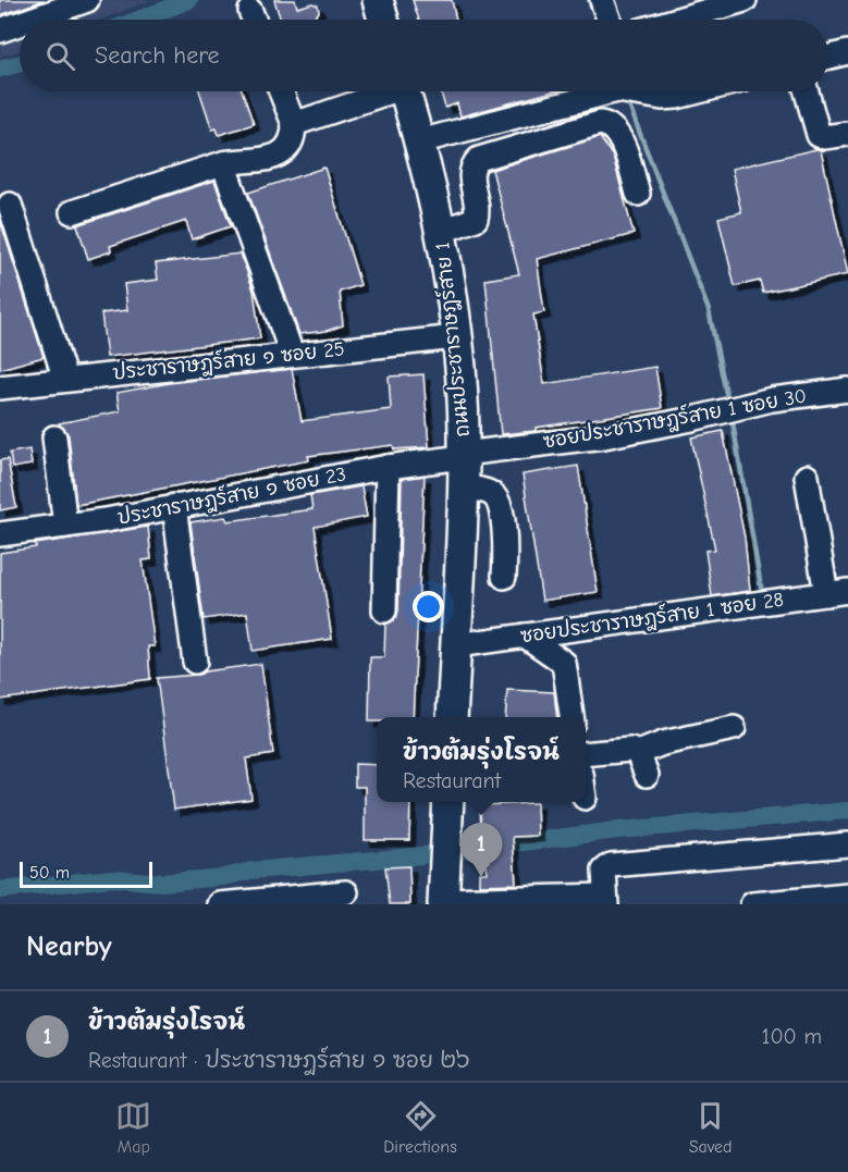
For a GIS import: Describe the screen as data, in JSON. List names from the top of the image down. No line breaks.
{"streets":{"main road":["ถนนประชาราษฎร์สาย 1"],"street":["ประชาราษฎร์สาย ๑ ซอย 25","ซอยประชาราษฎร์สาย 1 ซอย 30","ประชาราษฎร์สาย ๑ ซอย 23","ซอยประชาราษฎร์สาย 1 ซอย 28"]},"crossings":[["ถนนประชาราษฎร์สาย 1","ประชาราษฎร์สาย ๑ ซอย 25"],["ถนนประชาราษฎร์สาย 1","ซอยประชาราษฎร์สาย 1 ซอย 30"],["ถนนประชาราษฎร์สาย 1","ประชาราษฎร์สาย ๑ ซอย 23"],["ถนนประชาราษฎร์สาย 1","ซอยประชาราษฎร์สาย 1 ซอย 28"],["ซอยประชาราษฎร์สาย 1 ซอย 30","ประชาราษฎร์สาย ๑ ซอย 23"]],"scale_bar":"50 m","page":{"search":"Search here","popup":["ข้าวต้มรุ่งโรจน์","Restaurant"],"pins":"1","scale":"50 m","heading":"Nearby","list":[{"mark":"1","name":"ข้าวต้มรุ่งโรจน์","note":"Restaurant · ประชาราษฎร์สาย ๑ ซอย ๒๖","value":"100 m"}],"nav":["Map","Directions","Saved"]}}
